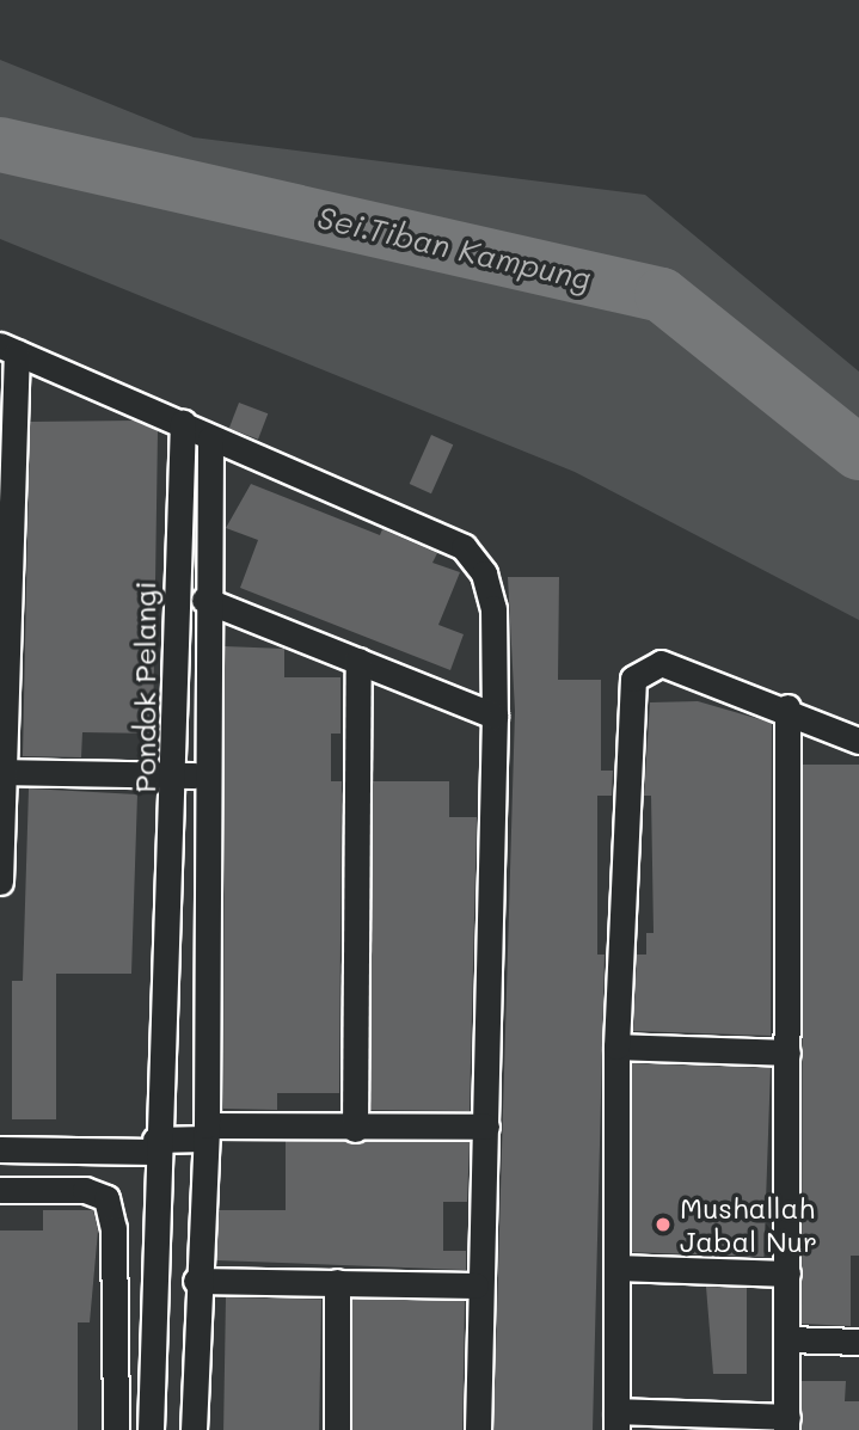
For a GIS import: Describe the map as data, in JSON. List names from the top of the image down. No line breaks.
{"streets":{"street":["Pondok Pelangi"]},"water":["Sei.Tiban Kampung"],"places":["Mushallah Jabal Nur"]}
